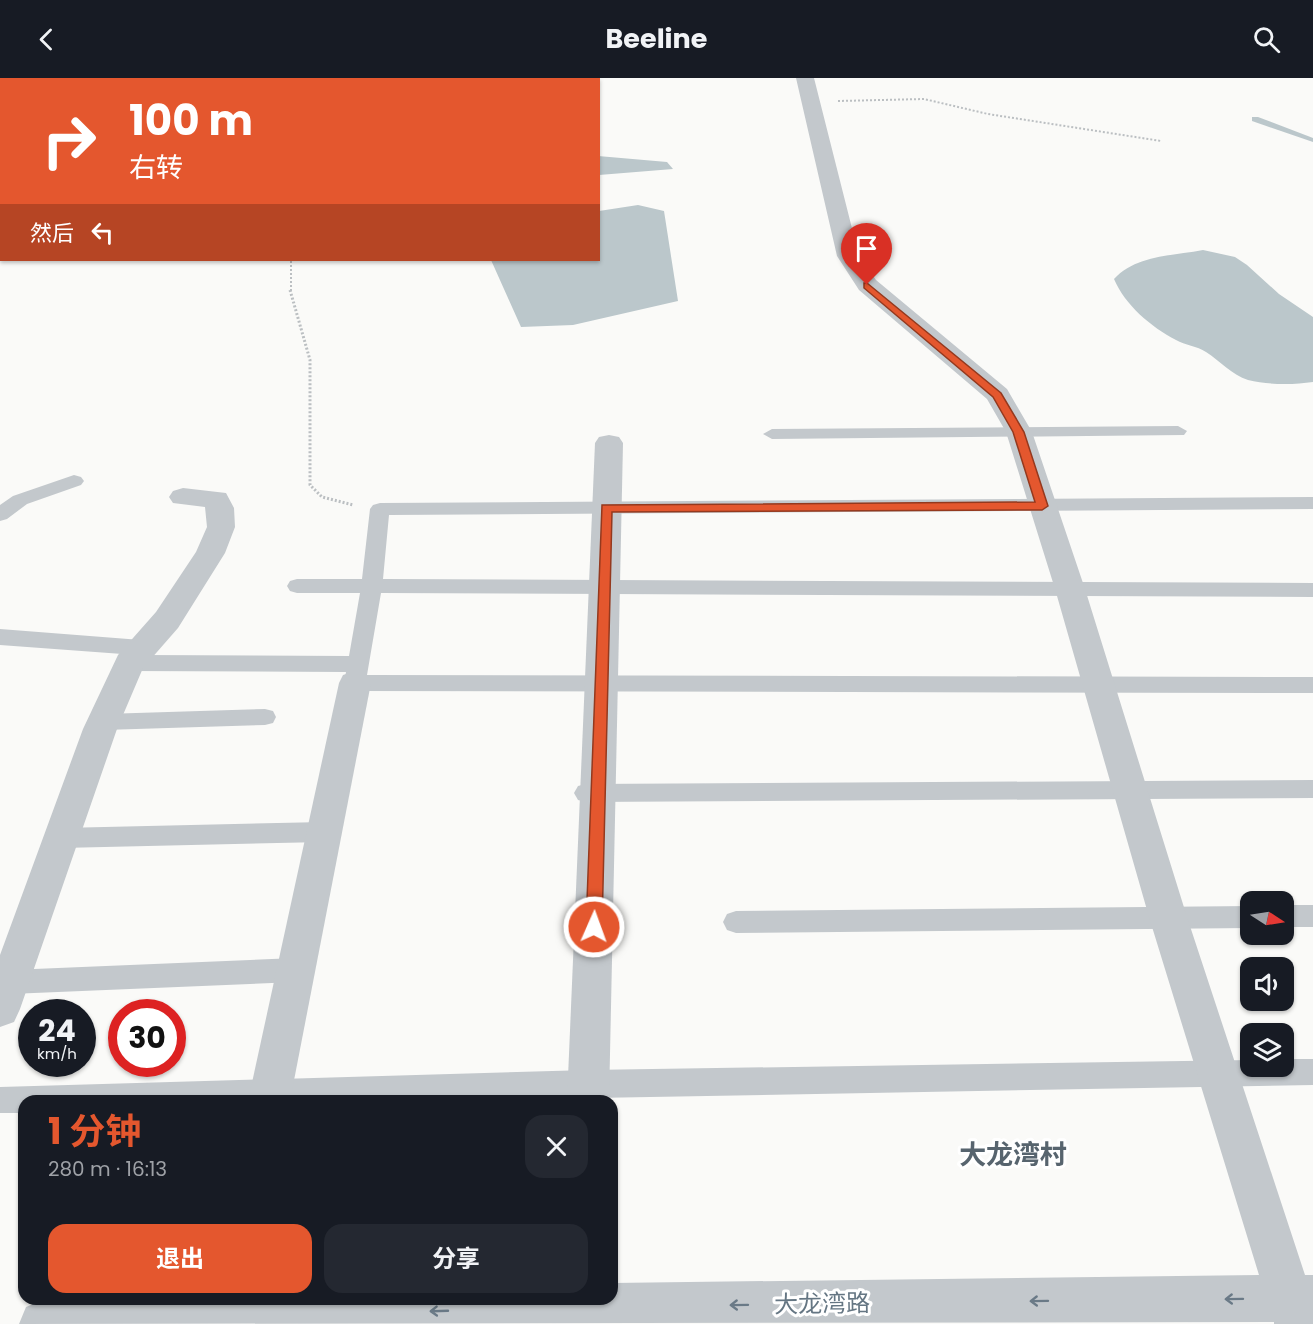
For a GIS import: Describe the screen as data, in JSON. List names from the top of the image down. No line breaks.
{"streets":{"street":["大龙湾路"]},"one_way":["大龙湾路"],"districts":["大龙湾村"],"north":"right","page":{"header":"Beeline","turn":["100 m","右转"],"then":"然后","speed":"24 km/h","limit":"30","heading":["1 分钟","280 m · 16:13"],"buttons":["退出","分享"]}}
